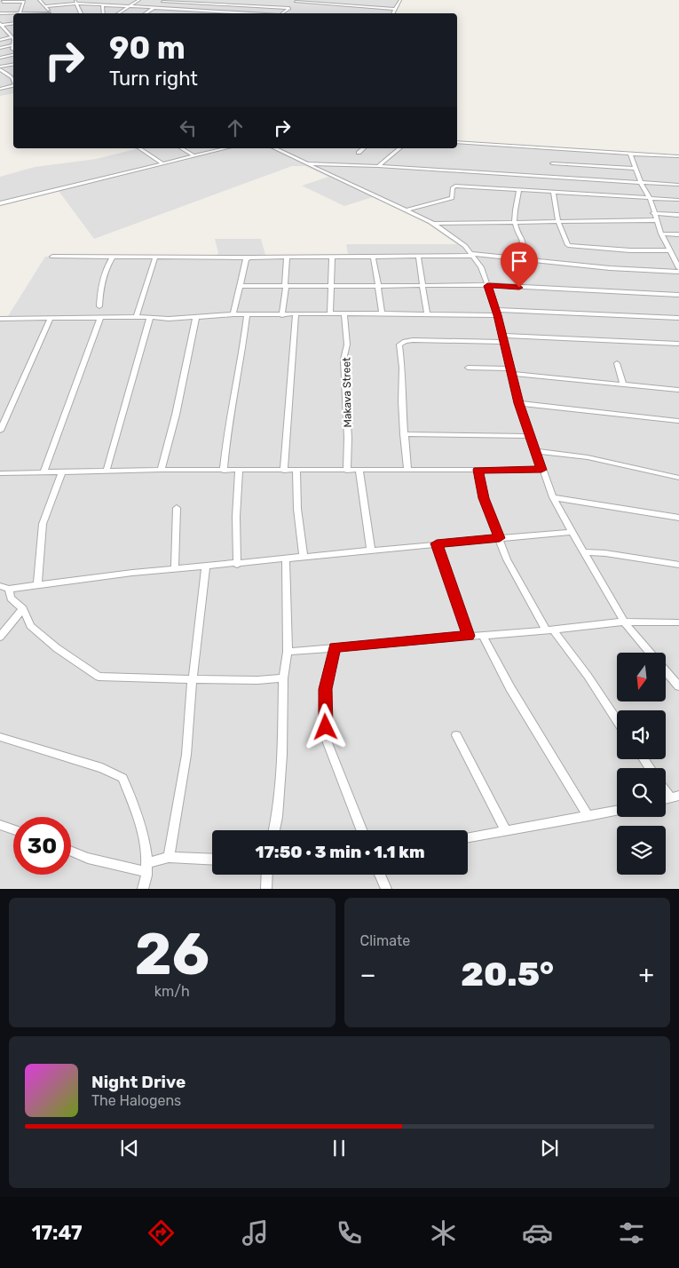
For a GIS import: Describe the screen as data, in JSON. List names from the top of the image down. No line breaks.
{"streets":{"street":["Makava Street"]},"north":"bottom","page":{"turn":["90 m","Turn right"],"limit":"30","trip":"17:50 · 3 min · 1.1 km","tile":[["26","km/h"],"Climate"],"heat":["−","20.5°","+"],"song":["Night Drive","The Halogens"],"tabs":"17:47"}}
